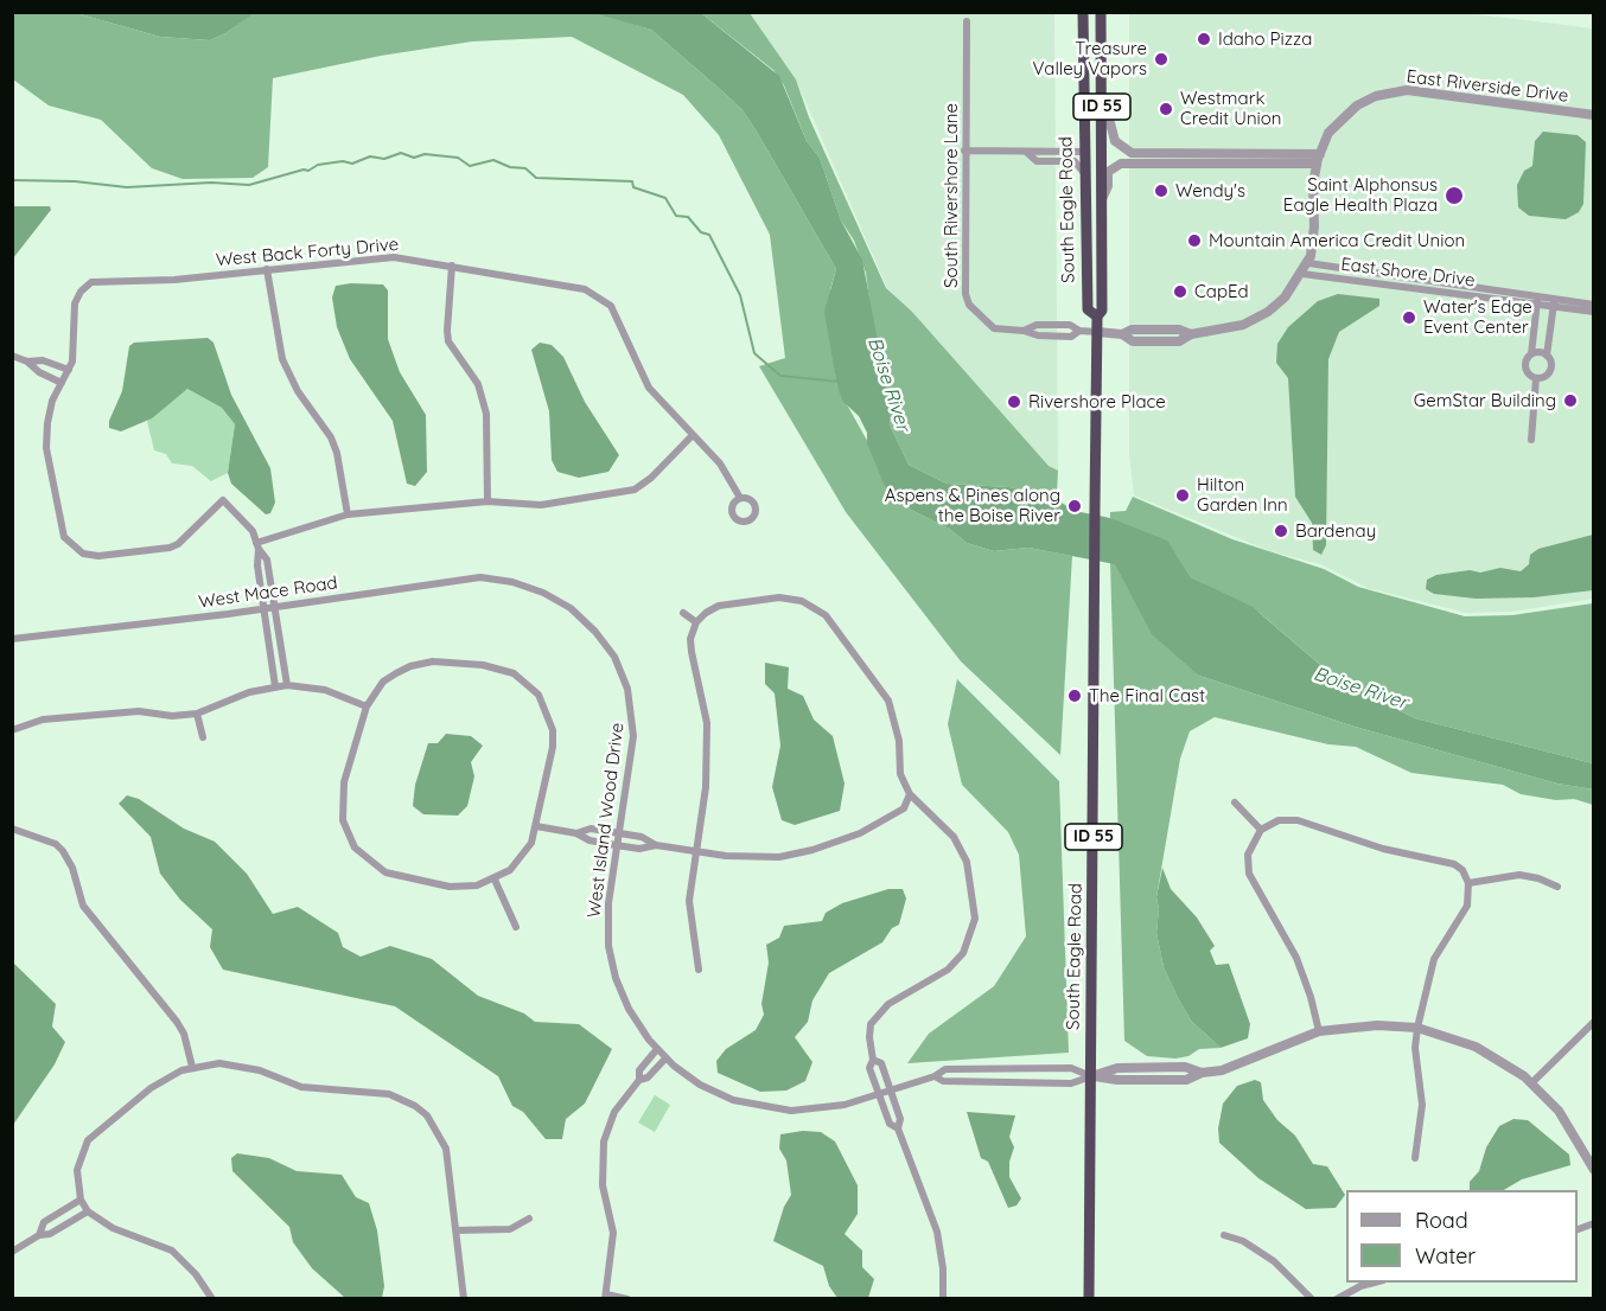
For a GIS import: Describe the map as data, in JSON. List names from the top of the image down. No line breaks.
{"streets":{"highway":["ID 55","South Eagle Road"],"street":["East Riverside Drive","South Rivershore Lane","West Back Forty Drive","East Shore Drive","West Mace Road","West Island Wood Drive"]},"crossings":[["East Riverside Drive","South Rivershore Lane"],["East Riverside Drive","South Eagle Road"],["East Riverside Drive","East Shore Drive"],["South Rivershore Lane","South Eagle Road"],["South Eagle Road","West Island Wood Drive"],["West Mace Road","West Island Wood Drive"]],"water":["Boise River"],"places":["Idaho Pizza","Treasure Valley Vapors","Westmark Credit Union","Wendy's","Saint Alphonsus Eagle Health Plaza","Mountain America Credit Union","CapEd","Water's Edge Event Center","GemStar Building","Rivershore Place","Hilton Garden Inn","Aspens & Pines along the Boise River","Bardenay","The Final Cast"],"legend":["Road","Water"]}
